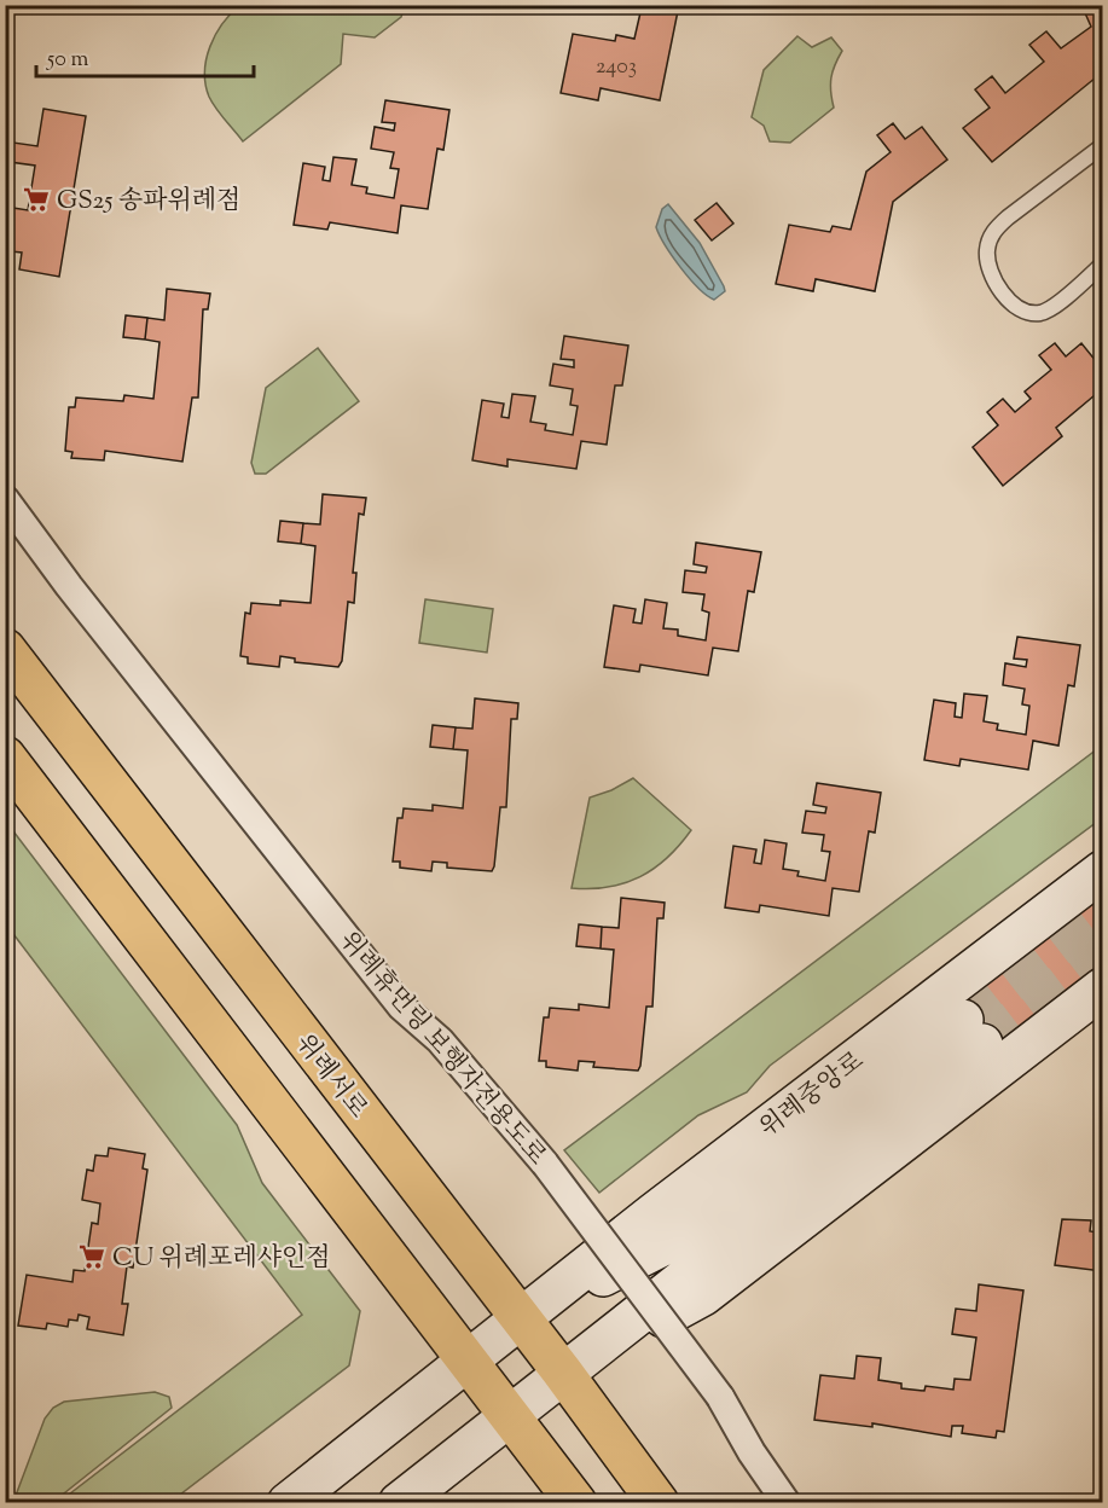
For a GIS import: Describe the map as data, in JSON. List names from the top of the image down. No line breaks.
{"streets":{"main road":["위례서로","위례중앙로"],"street":["위례휴먼링 보행자전용도로"]},"crossings":[["위례서로","위례중앙로"]],"places":{"supermarket":["GS25 송파위례점","CU 위례포레샤인점"]},"house_numbers":["2403"],"scale_bar":"50 m"}
